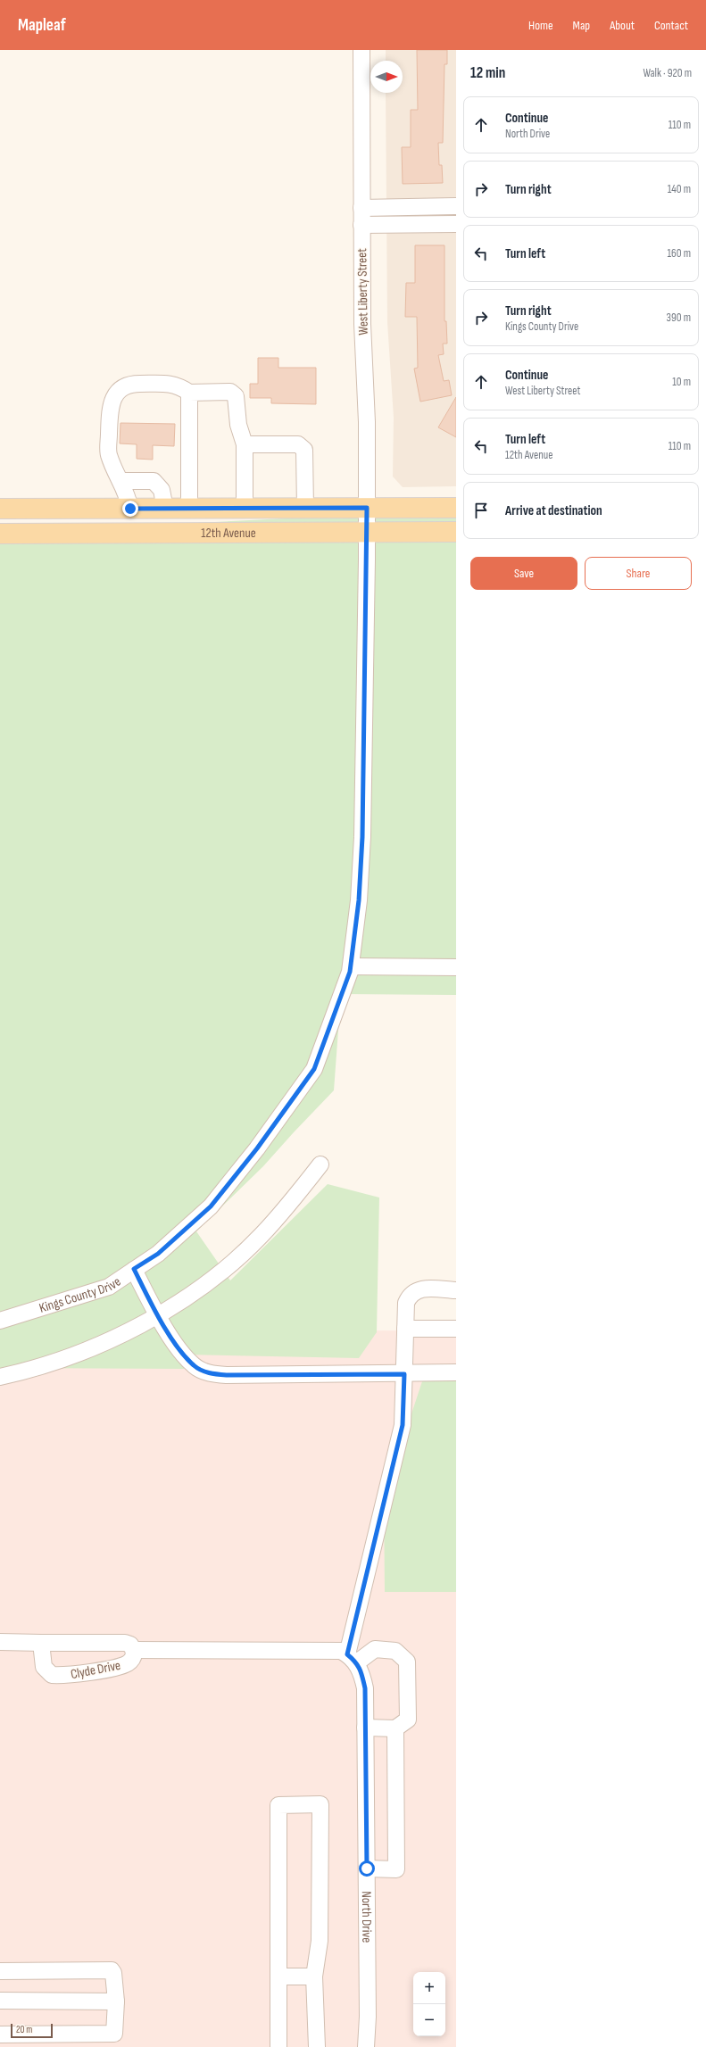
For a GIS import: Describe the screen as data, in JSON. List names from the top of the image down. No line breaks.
{"streets":{"main road":["12th Avenue"],"street":["West Liberty Street","Kings County Drive","Clyde Drive","North Drive"]},"crossings":[["West Liberty Street","12th Avenue"],["West Liberty Street","Kings County Drive"],["12th Avenue","Kings County Drive"]],"scale_bar":"20 m","north":"right","page":{"header":"Mapleaf","nav":["Home","Map","About","Contact"],"heading":["12 min","Walk · 920 m"],"list":[["Continue","North Drive","110 m"],["Turn right","140 m"],["Turn left","160 m"],["Turn right","Kings County Drive","390 m"],["Continue","West Liberty Street","10 m"],["Turn left","12th Avenue","110 m"],"Arrive at destination"],"buttons":["Save","Share"],"map_buttons":["+","−"],"scale":"20 m"}}
